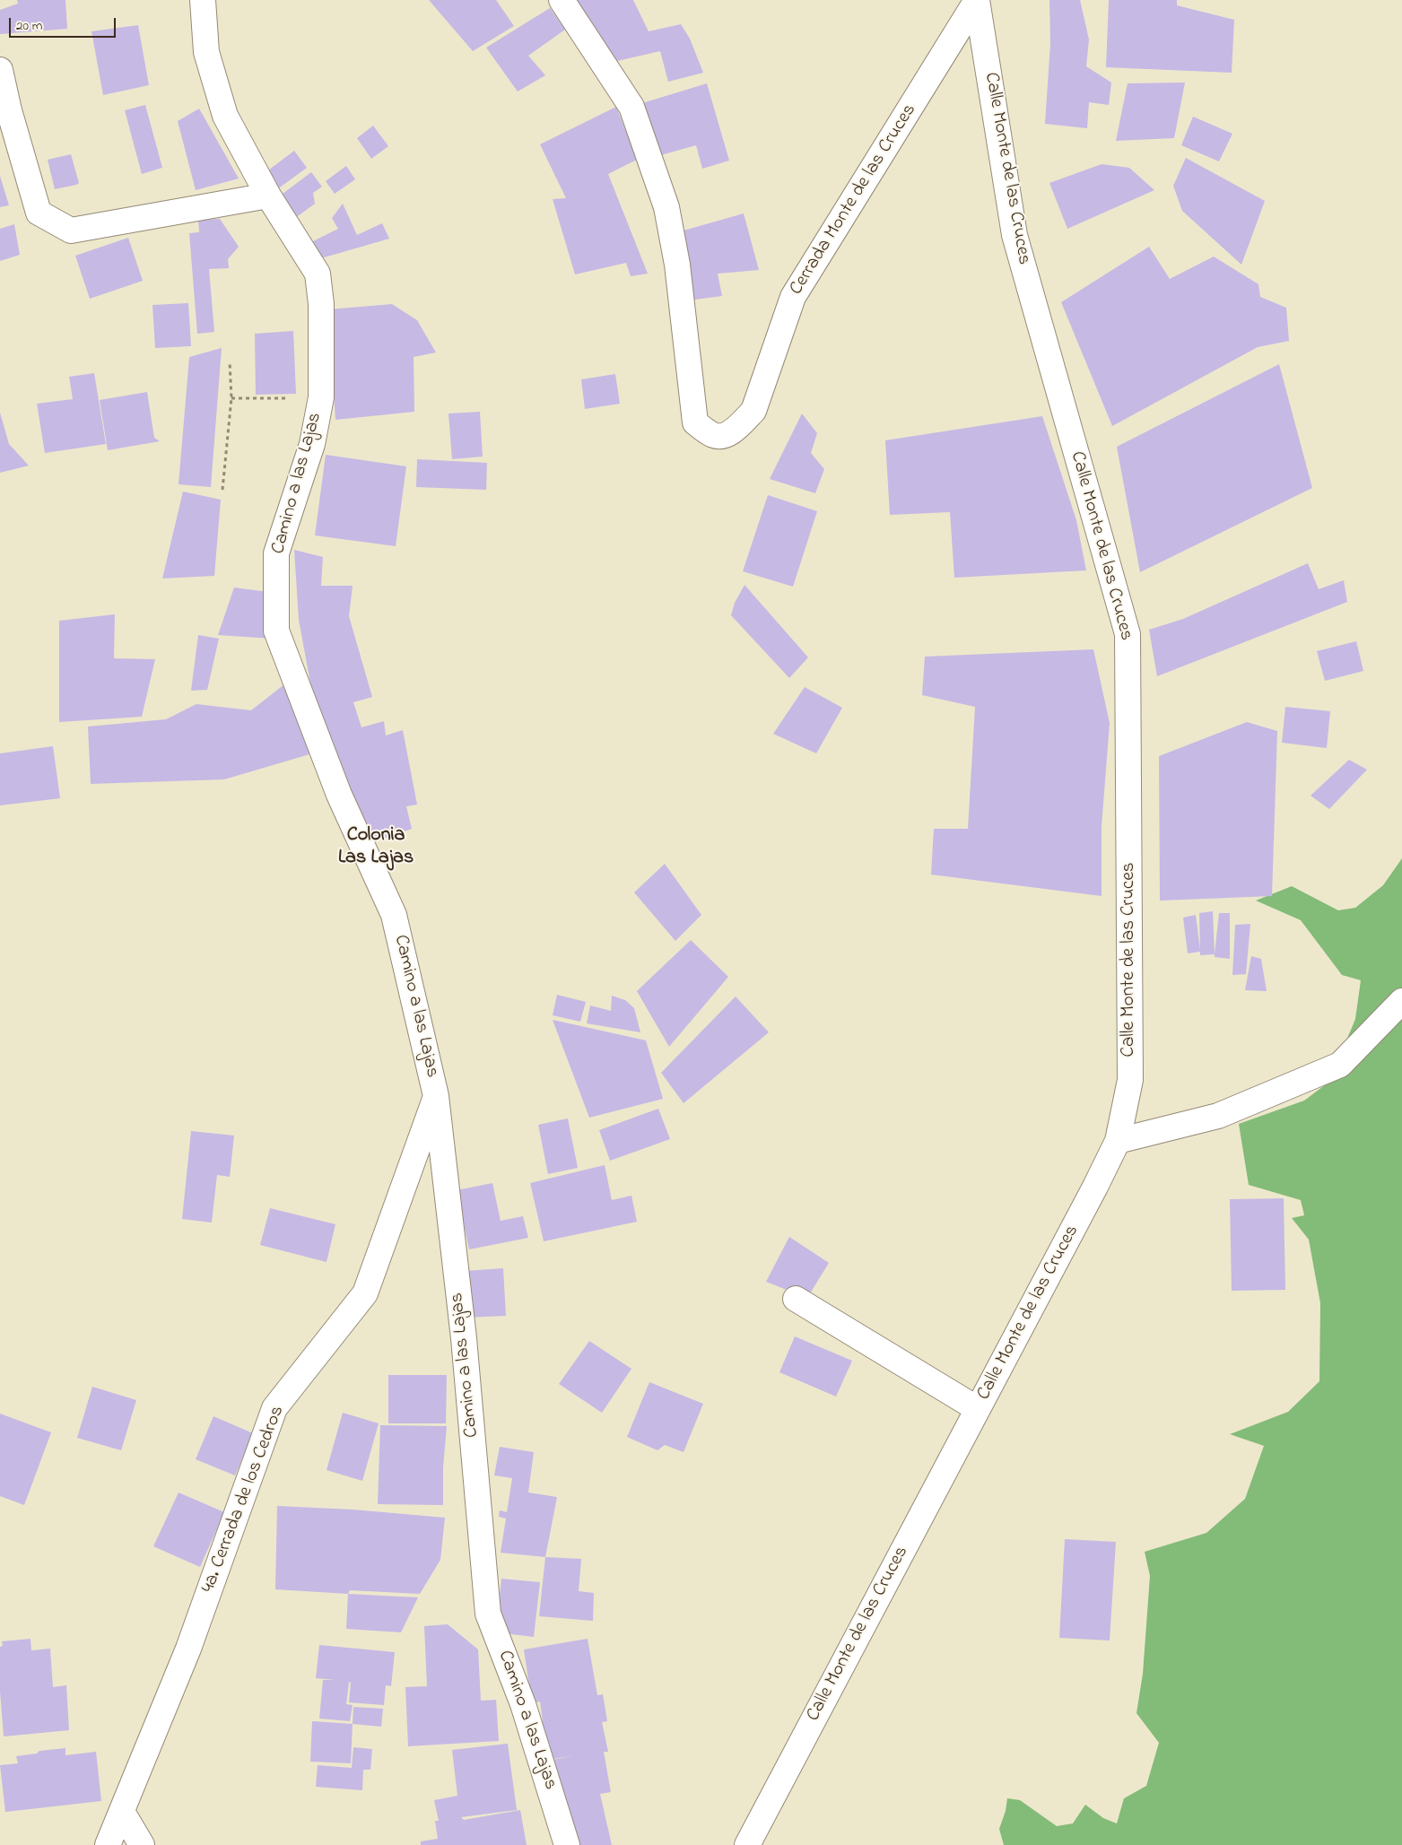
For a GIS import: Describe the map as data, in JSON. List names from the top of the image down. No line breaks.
{"streets":{"street":["Calle Monte de las Cruces","Cerrada Monte de las Cruces","Camino a las Lajas","4a. Cerrada de los Cedros"]},"crossings":[["Calle Monte de las Cruces","Cerrada Monte de las Cruces"],["Camino a las Lajas","4a. Cerrada de los Cedros"]],"districts":["Colonia Las Lajas"],"scale_bar":"20 m"}
